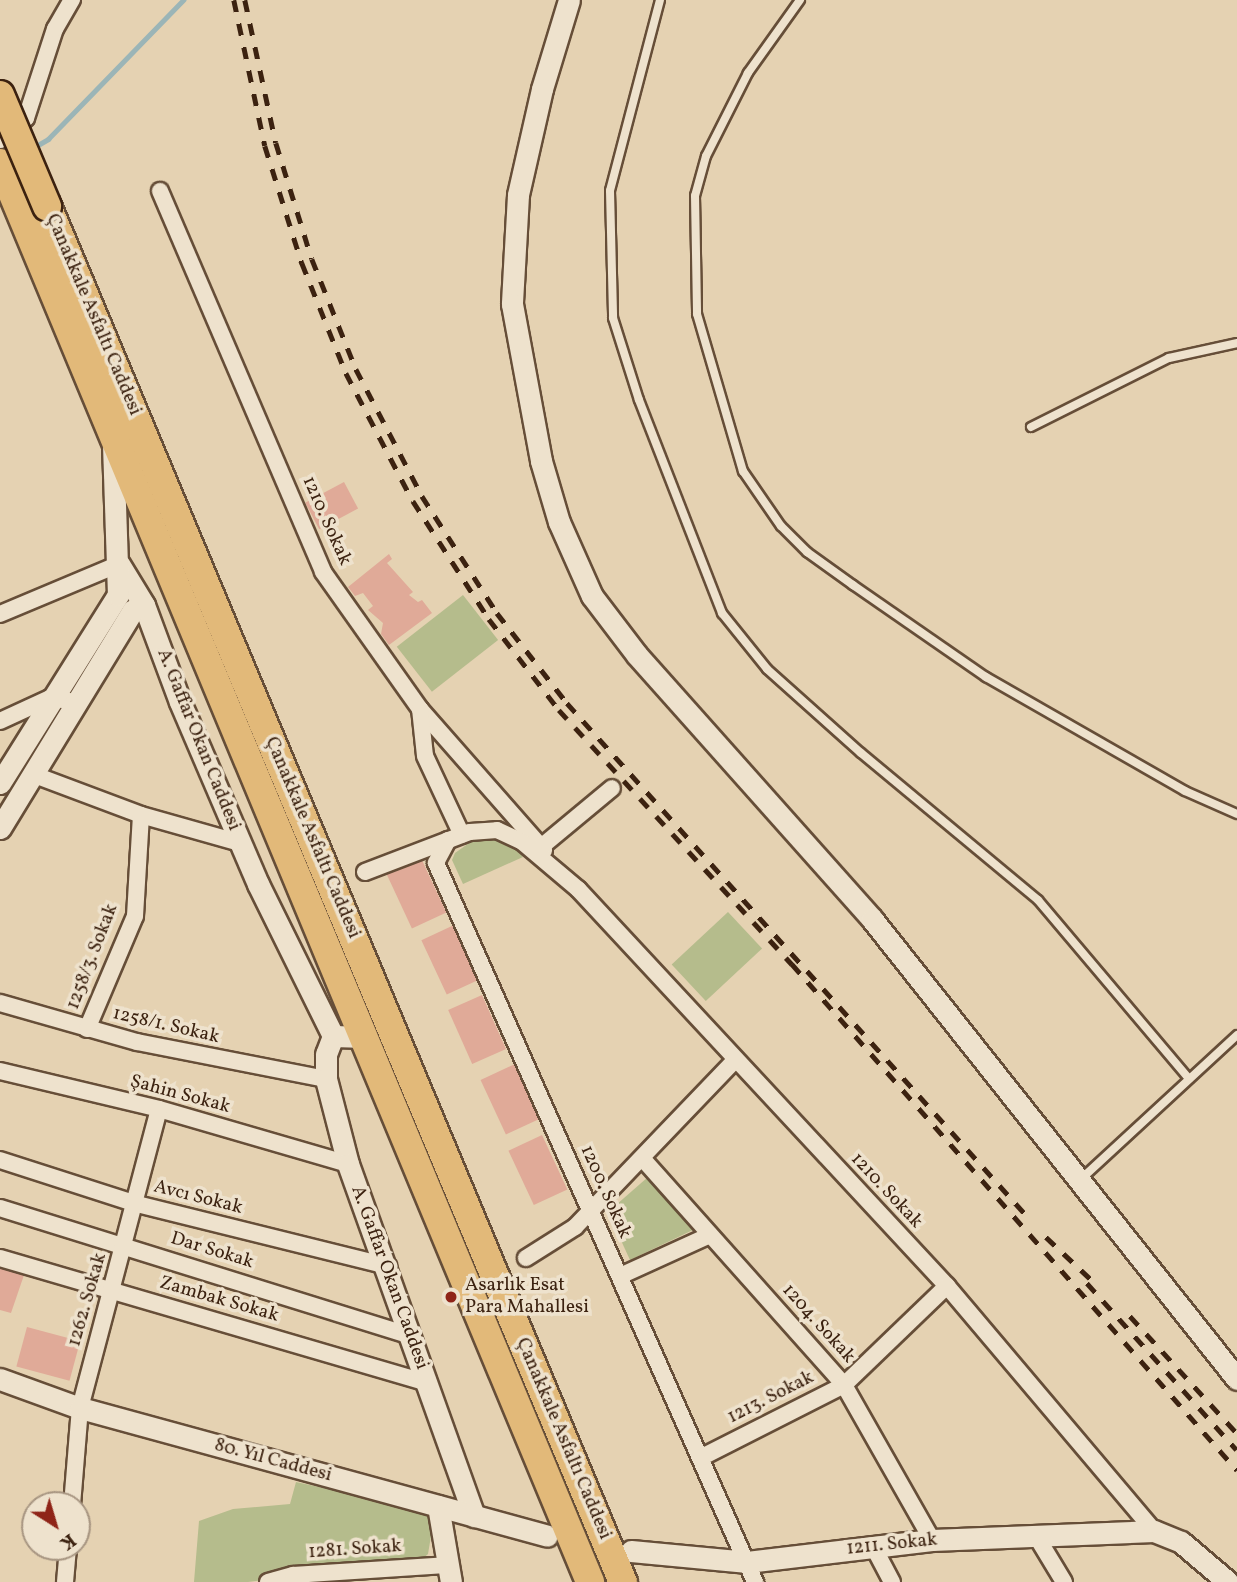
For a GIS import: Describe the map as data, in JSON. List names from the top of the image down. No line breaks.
{"streets":{"highway":["Çanakkale Asfaltı Caddesi"],"street":["1210. Sokak","A. Gaffar Okan Caddesi","1258/3. Sokak","1258/1. Sokak","Şahin Sokak","1200. Sokak","Avcı Sokak","Dar Sokak","1262. Sokak","Zambak Sokak","1204. Sokak","1213. Sokak","80. Yıl Caddesi","1211. Sokak","1281. Sokak"]},"crossings":[["1210. Sokak","1200. Sokak"],["1210. Sokak","1213. Sokak"],["1210. Sokak","1211. Sokak"],["A. Gaffar Okan Caddesi","1258/1. Sokak"],["A. Gaffar Okan Caddesi","Şahin Sokak"],["A. Gaffar Okan Caddesi","Avcı Sokak"],["A. Gaffar Okan Caddesi","Dar Sokak"],["A. Gaffar Okan Caddesi","Zambak Sokak"],["A. Gaffar Okan Caddesi","80. Yıl Caddesi"],["1258/3. Sokak","1258/1. Sokak"],["Şahin Sokak","1262. Sokak"],["1200. Sokak","1213. Sokak"],["1200. Sokak","1211. Sokak"],["Avcı Sokak","1262. Sokak"],["Dar Sokak","1262. Sokak"],["1262. Sokak","Zambak Sokak"],["1262. Sokak","80. Yıl Caddesi"],["1204. Sokak","1213. Sokak"],["1204. Sokak","1211. Sokak"]],"places":["Asarlık Esat Para Mahallesi"],"north":"bottom right"}
